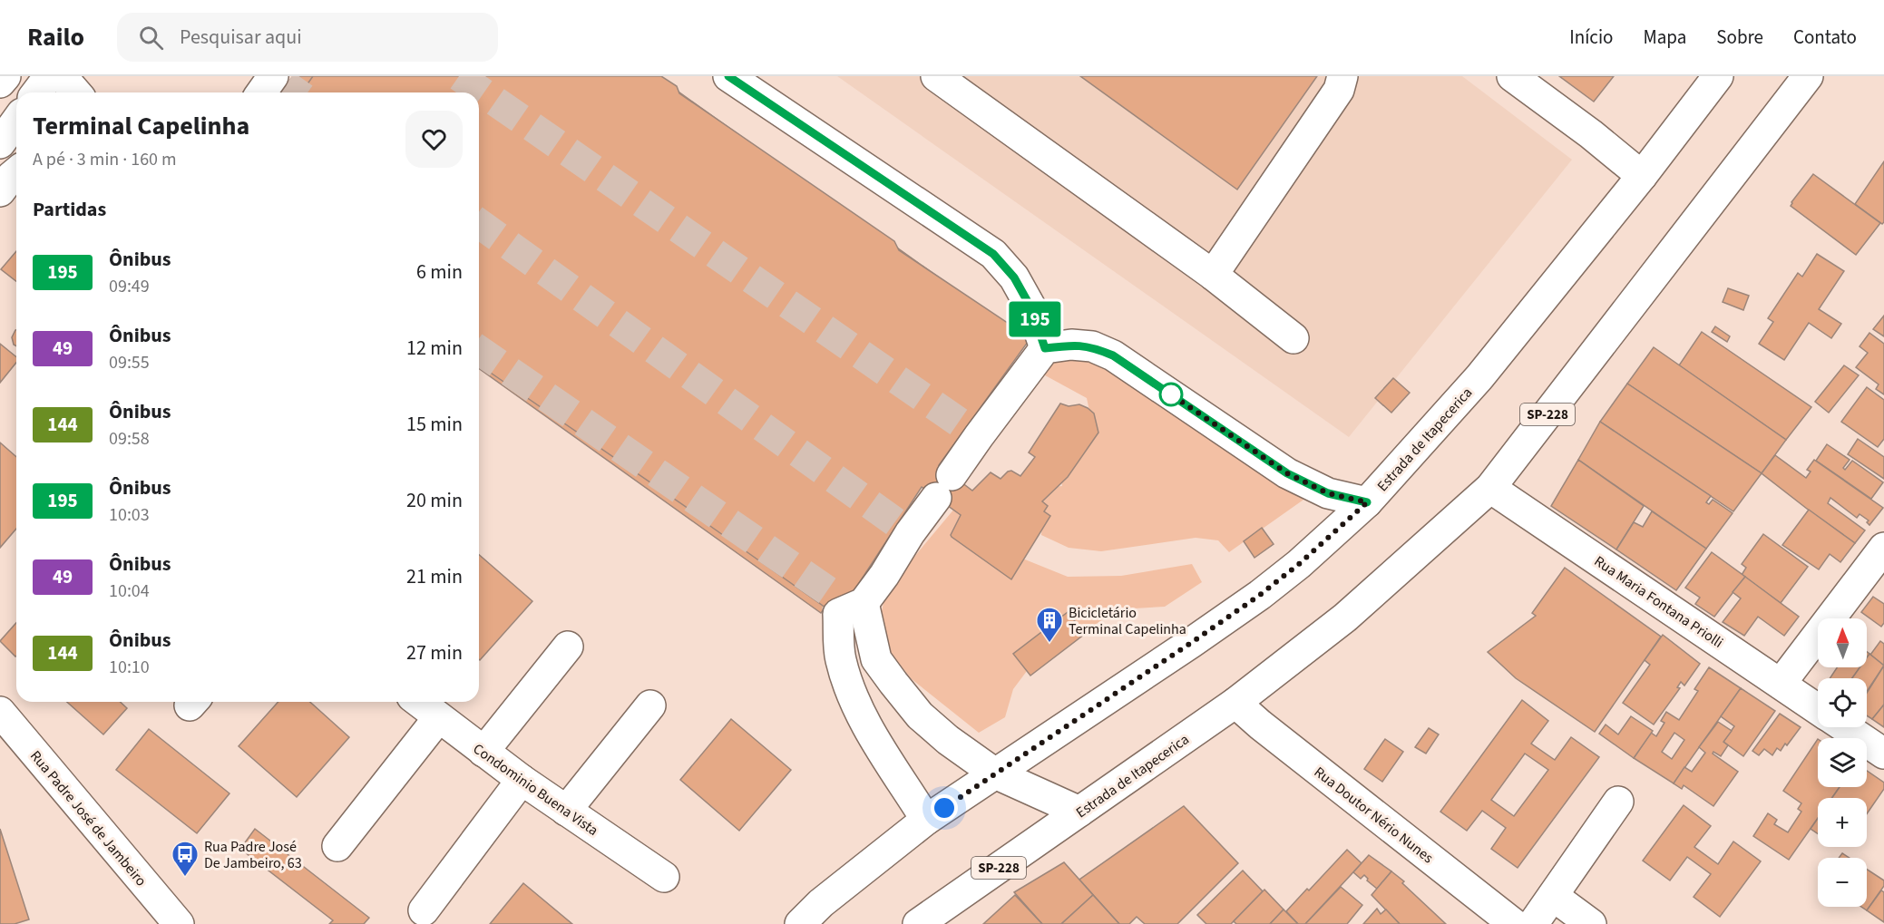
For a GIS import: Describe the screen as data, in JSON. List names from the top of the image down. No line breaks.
{"streets":{"main road":["SP-228","Estrada de Itapecerica","Rua Maria Fontana Priolli","Condominio Buena Vista","Rua Doutor Nério Nunes","Rua Padre José de Jambeiro"]},"crossings":[["Estrada de Itapecerica","Rua Maria Fontana Priolli"],["Estrada de Itapecerica","Rua Doutor Nério Nunes"]],"places":{"building":["Bicicletário Terminal Capelinha"],"bus stop":["Rua Padre José De Jambeiro, 63"]},"lines":["bus line 195"],"north":"top","page":{"header":"Railo","search":"Pesquisar aqui","nav":["Início","Mapa","Sobre","Contato"],"on_map":"195","heading":[["Terminal Capelinha","A pé · 3 min · 160 m"],"Partidas"],"list":[{"mark":"195","name":"Ônibus","note":"09:49","value":"6 min"},{"mark":"49","name":"Ônibus","note":"09:55","value":"12 min"},{"mark":"144","name":"Ônibus","note":"09:58","value":"15 min"},{"mark":"195","name":"Ônibus","note":"10:03","value":"20 min"},{"mark":"49","name":"Ônibus","note":"10:04","value":"21 min"},{"mark":"144","name":"Ônibus","note":"10:10","value":"27 min"}],"map_buttons":["+","−"]}}
